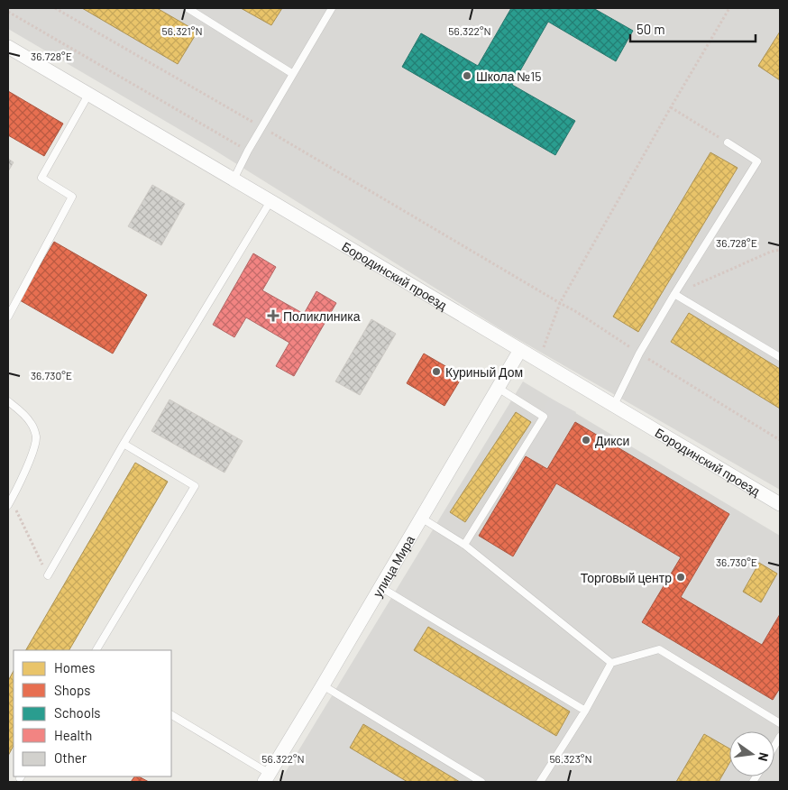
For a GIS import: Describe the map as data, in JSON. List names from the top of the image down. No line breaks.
{"streets":{"street":["Бородинский проезд","улица Мира"]},"crossings":[["Бородинский проезд","улица Мира"]],"places":{"other":["Школа №15","Куриный Дом","Дикси","Торговый центр"],"health":["Поликлиника"]},"legend":["Homes","Shops","Schools","Health","Other"],"scale_bar":"50 m","north":"right","coordinates":["56.321°N","56.322°N","36.728°E","36.730°E","56.323°N"]}
